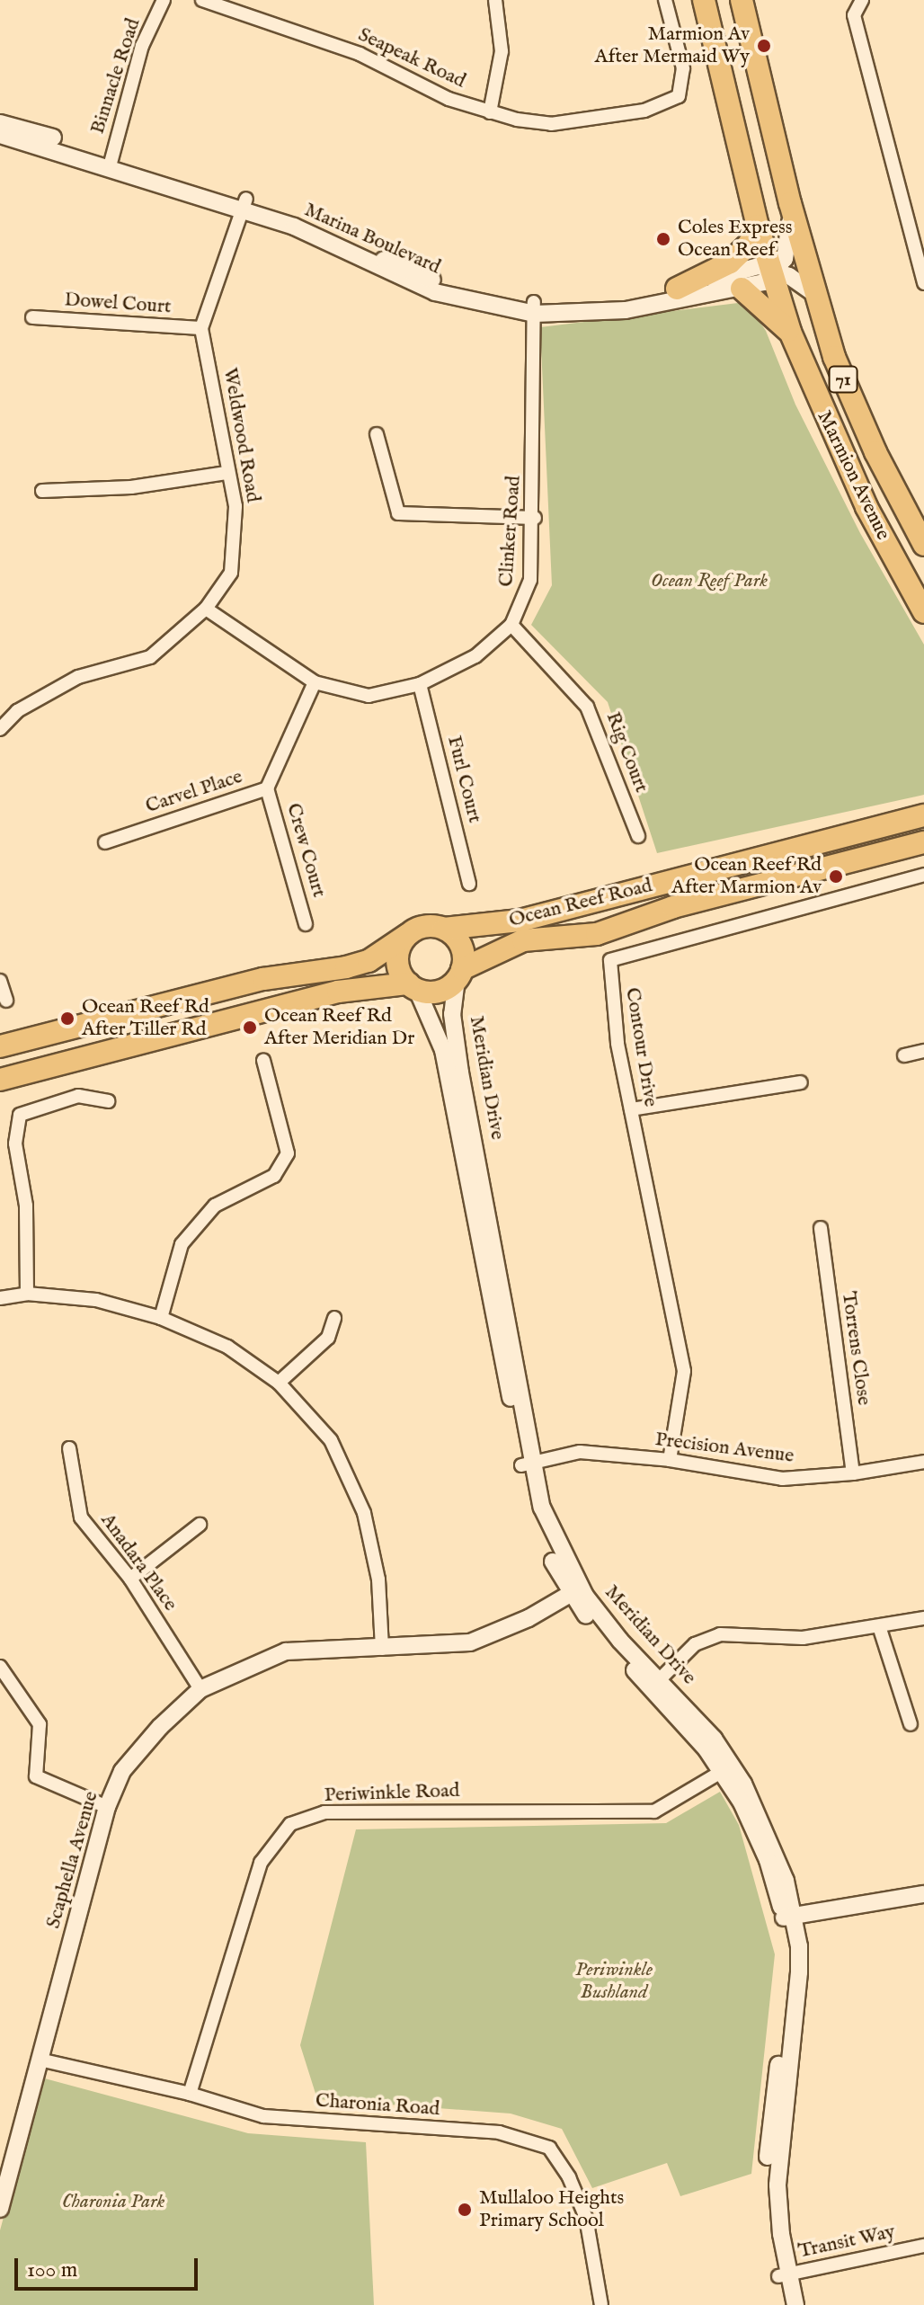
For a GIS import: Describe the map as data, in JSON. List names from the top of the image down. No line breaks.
{"streets":{"main road":["71","Marmion Avenue","Ocean Reef Road"],"street":["Seapeak Road","Binnacle Road","Marina Boulevard","Dowel Court","Weldwood Road","Clinker Road","Rig Court","Furl Court","Carvel Place","Crew Court","Contour Drive","Meridian Drive","Torrens Close","Precision Avenue","Anadara Place","Periwinkle Road","Scaphella Avenue","Charonia Road","Transit Way"]},"crossings":[["Binnacle Road","Marina Boulevard"],["Marina Boulevard","Weldwood Road"],["Marina Boulevard","Marmion Avenue"],["Marina Boulevard","Clinker Road"],["Dowel Court","Weldwood Road"],["Weldwood Road","Clinker Road"],["Clinker Road","Rig Court"],["Clinker Road","Furl Court"],["Clinker Road","Carvel Place"],["Carvel Place","Crew Court"],["Ocean Reef Road","Meridian Drive"],["Contour Drive","Precision Avenue"],["Meridian Drive","Precision Avenue"],["Meridian Drive","Periwinkle Road"],["Meridian Drive","Scaphella Avenue"],["Meridian Drive","Transit Way"],["Torrens Close","Precision Avenue"],["Anadara Place","Scaphella Avenue"],["Periwinkle Road","Charonia Road"],["Scaphella Avenue","Charonia Road"]],"parks":["Ocean Reef Park","Periwinkle Bushland","Charonia Park"],"places":["Marmion Av After Mermaid Wy","Coles Express Ocean Reef","Ocean Reef Rd After Marmion Av","Ocean Reef Rd After Tiller Rd","Ocean Reef Rd After Meridian Dr","Mullaloo Heights Primary School"],"scale_bar":"100 m"}
